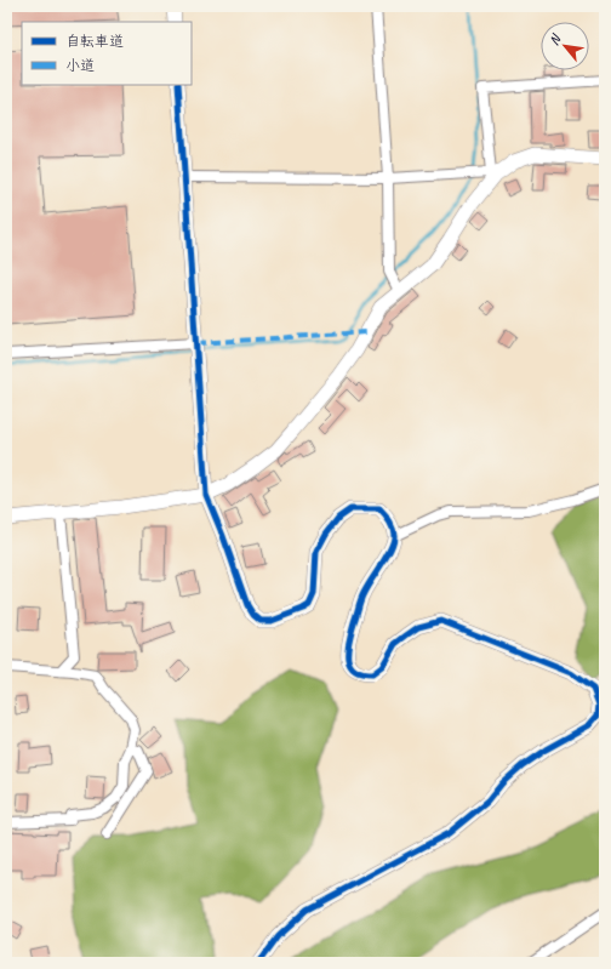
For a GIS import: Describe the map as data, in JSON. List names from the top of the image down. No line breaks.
{"legend":["自転車道","小道"],"north":"top left"}
